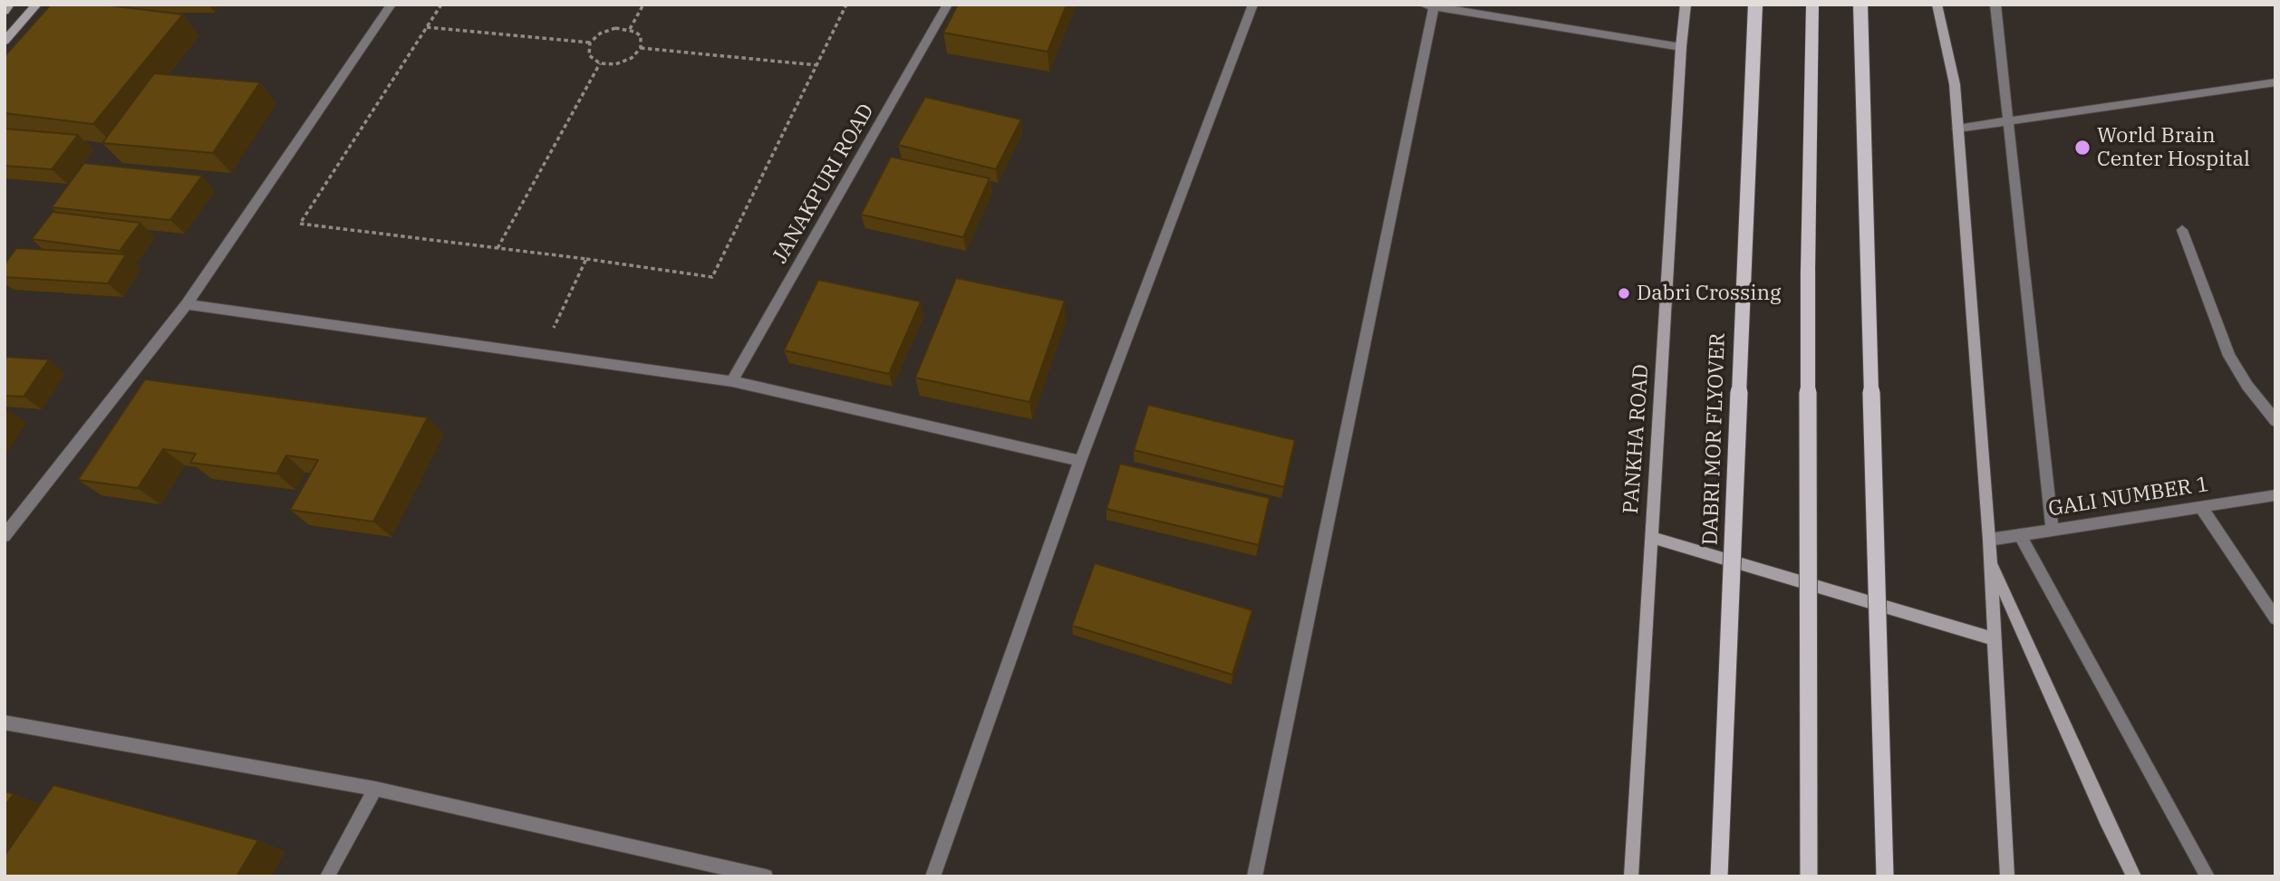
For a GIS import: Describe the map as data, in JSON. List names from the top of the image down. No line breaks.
{"streets":{"main road":["PANKHA ROAD","DABRI MOR FLYOVER"],"street":["JANAKPURI ROAD","GALI NUMBER 1"]},"places":["World Brain Center Hospital","Dabri Crossing"]}
